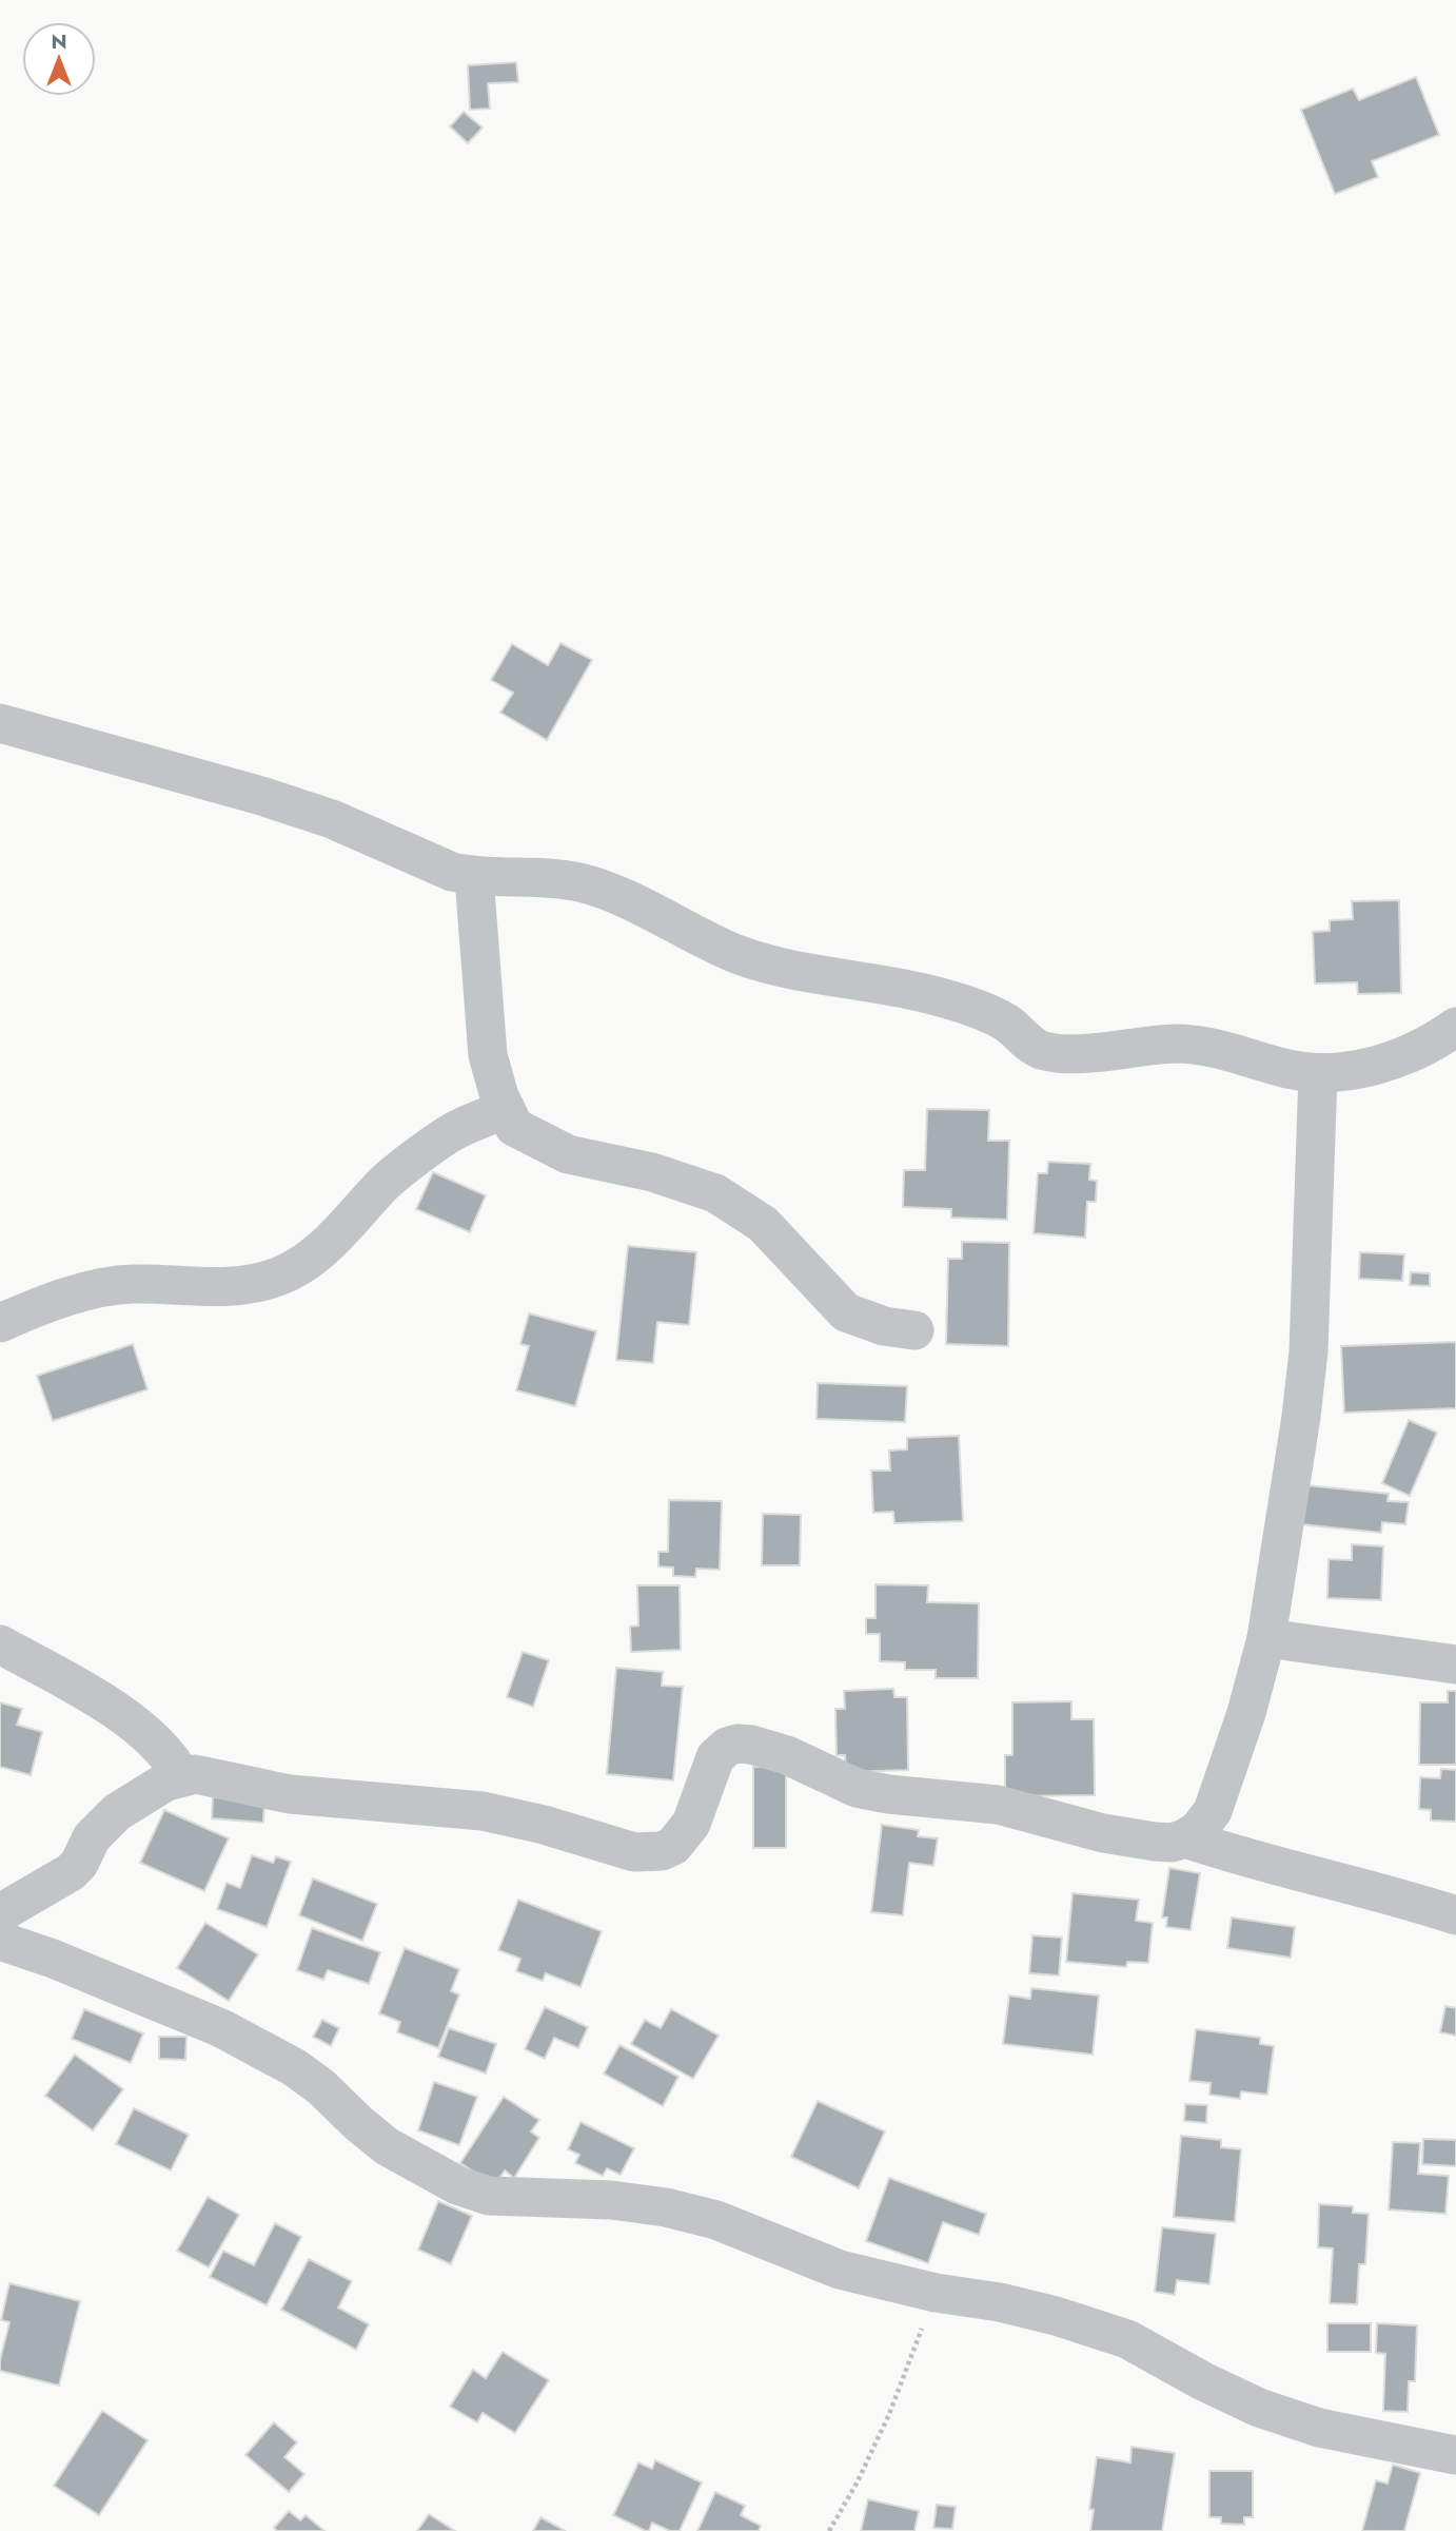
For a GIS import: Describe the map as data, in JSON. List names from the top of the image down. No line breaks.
{"north":"top"}
